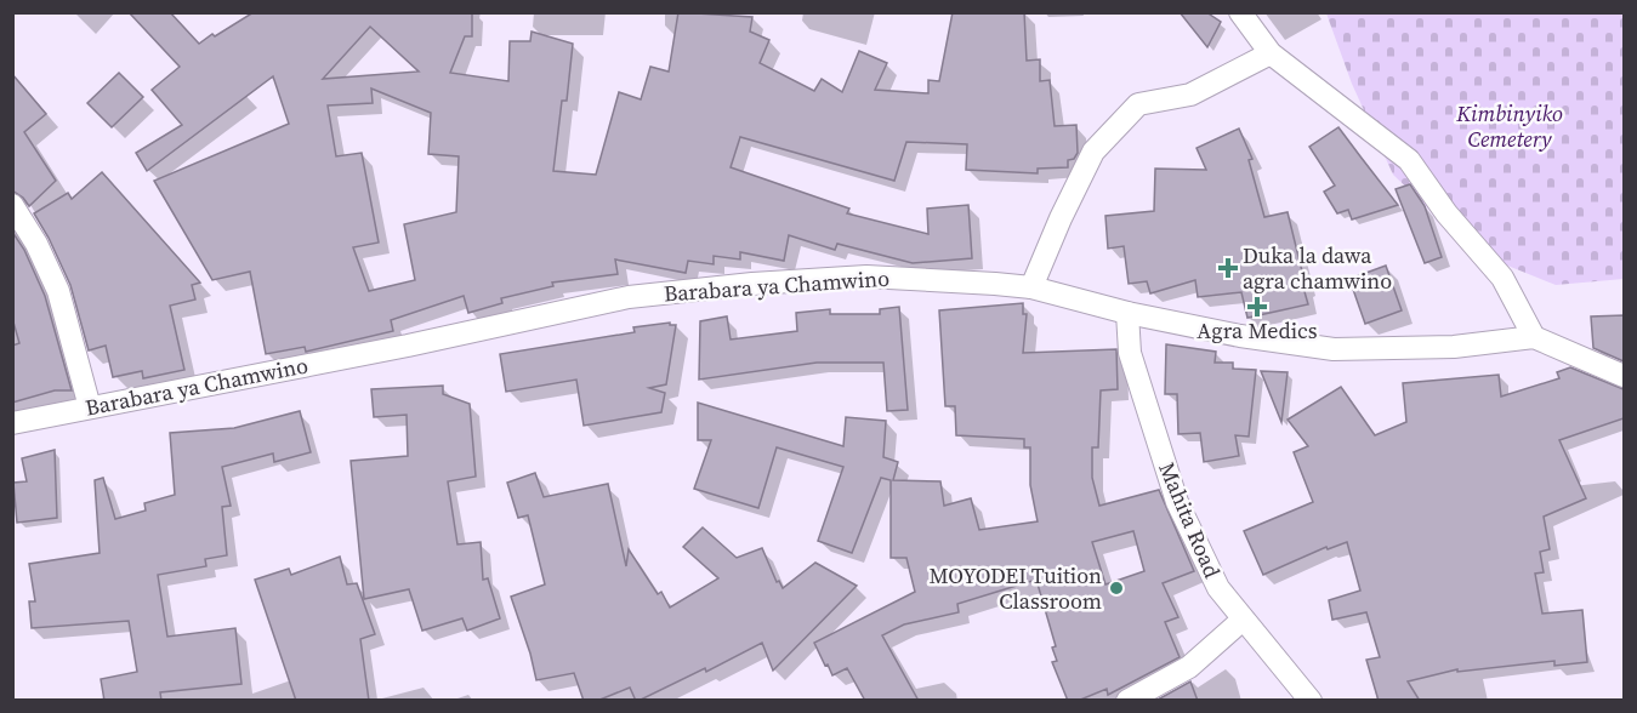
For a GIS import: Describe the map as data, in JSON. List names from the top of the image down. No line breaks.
{"streets":{"street":["Barabara ya Chamwino","Mahita Road"]},"crossings":[["Barabara ya Chamwino","Mahita Road"]],"parks":["Kimbinyiko Cemetery"],"places":{"health":["Duka la dawa agra chamwino","Agra Medics"],"other":["MOYODEI Tuition Classroom"]}}
